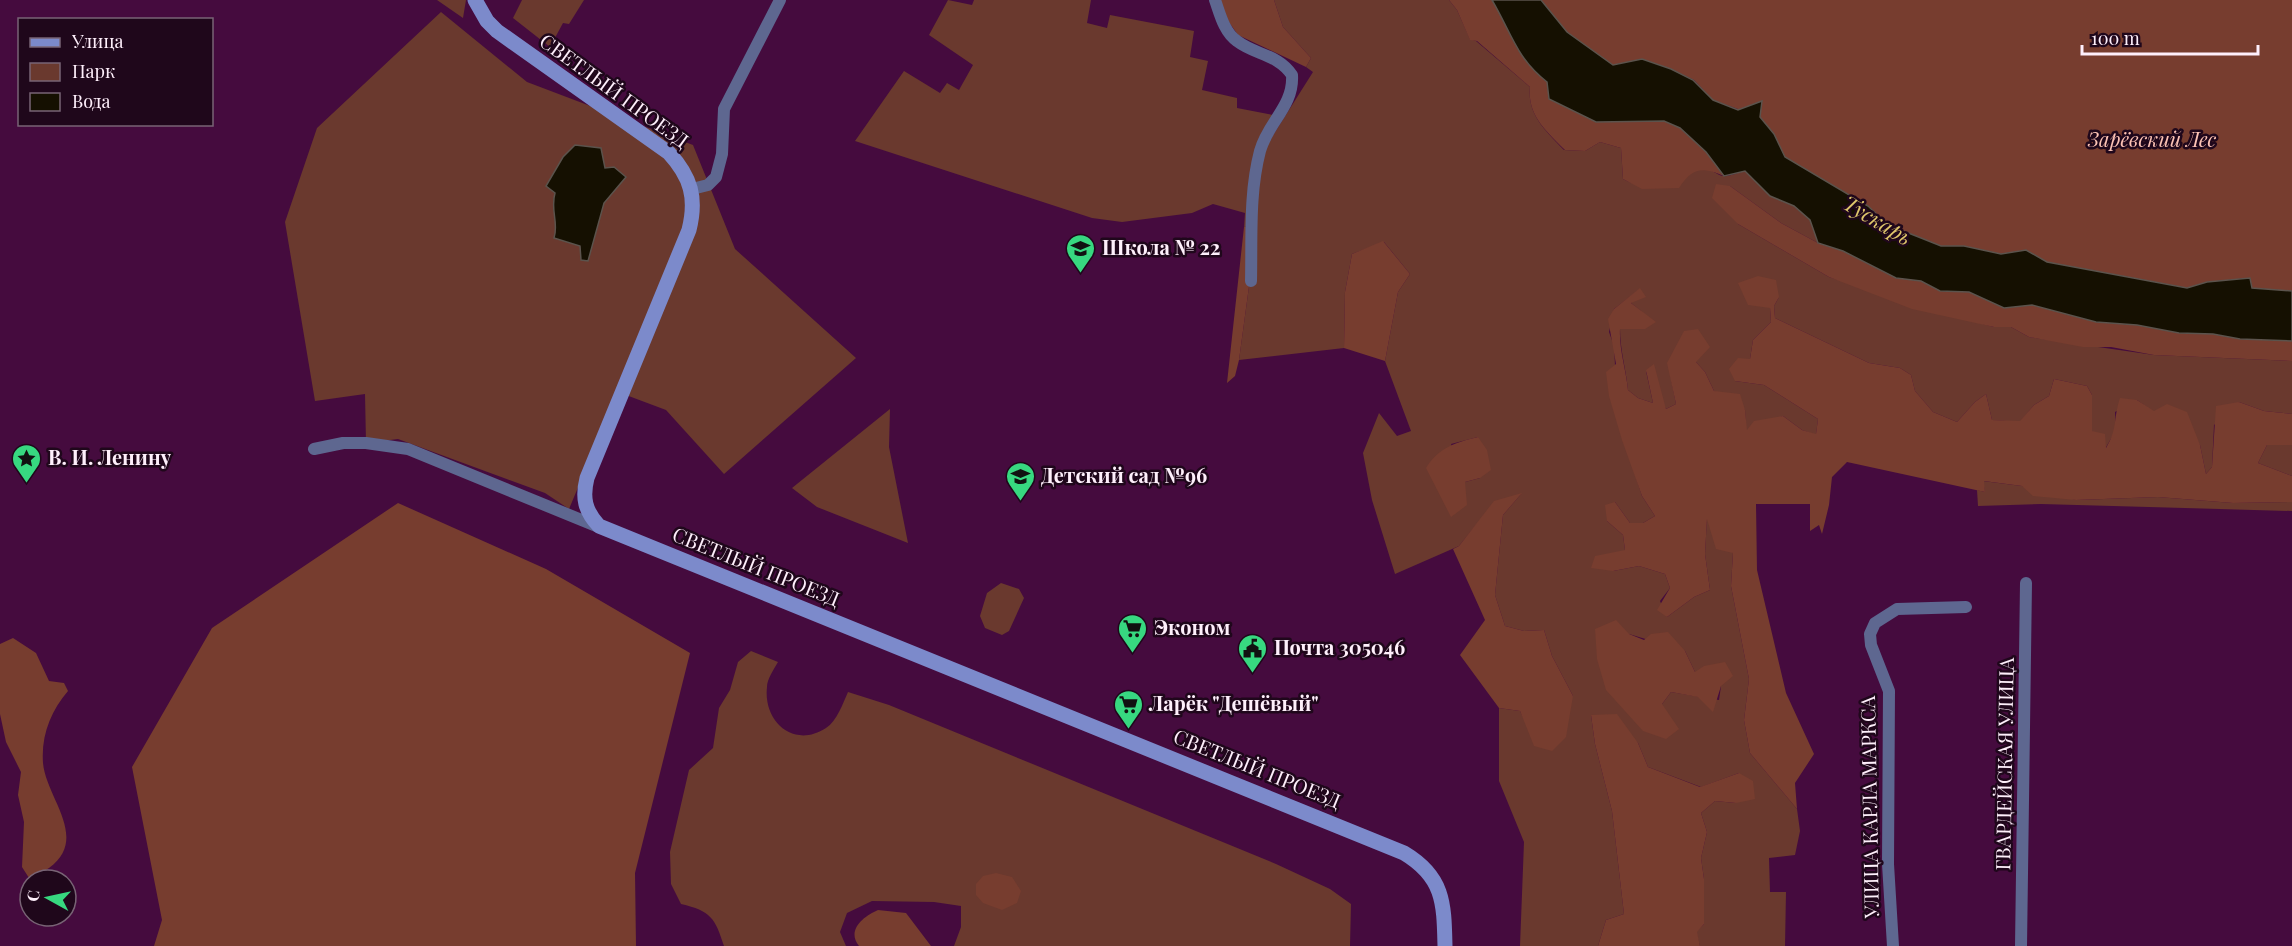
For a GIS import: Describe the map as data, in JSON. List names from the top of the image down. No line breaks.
{"streets":{"street":["СВЕТЛЫЙ ПРОЕЗД","ГВАРДЕЙСКАЯ УЛИЦА","УЛИЦА КАРЛА МАРКСА"]},"water":["Тускарь"],"parks":["Зарёвский Лес"],"places":{"school or university":["Школа № 22","Детский сад №96"],"place":["В. И. Ленину"],"supermarket":["Эконом","Ларёк \"Дешёвый\""],"public building":["Почта 305046"]},"legend":["Улица","Парк","Вода"],"scale_bar":"100 m","north":"left"}
